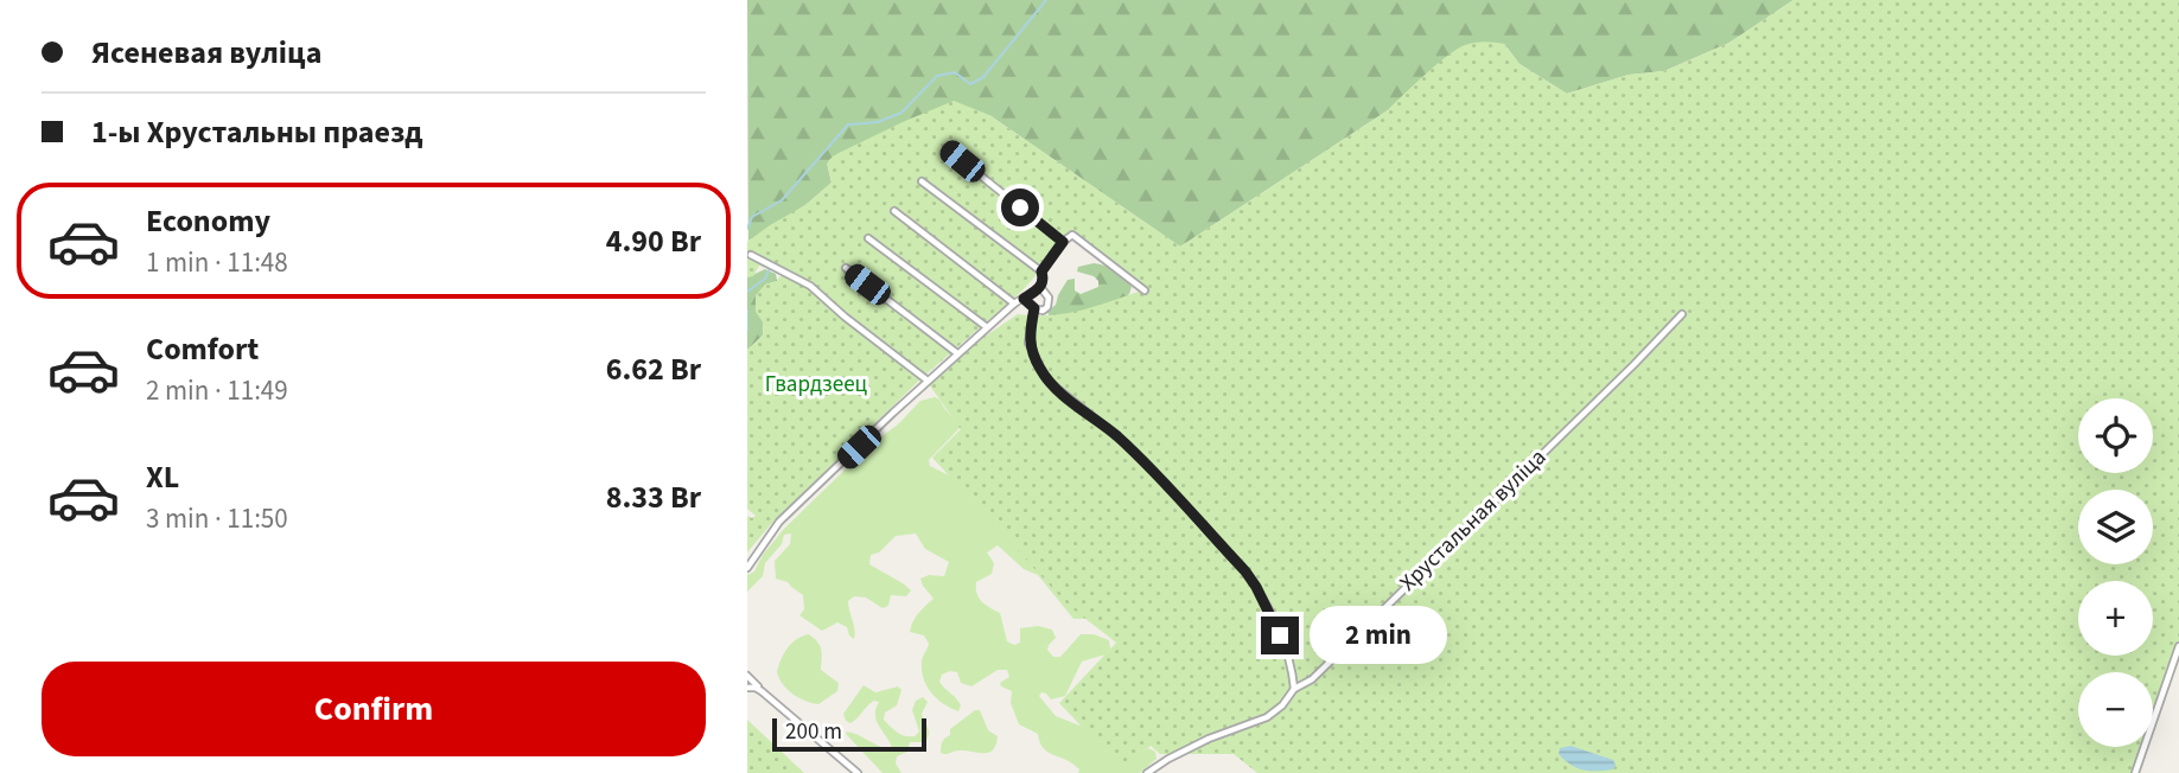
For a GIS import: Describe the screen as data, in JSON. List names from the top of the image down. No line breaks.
{"streets":{"street":["Хрустальная вуліца"]},"parks":["Гвардзеец"],"scale_bar":"200 m","page":{"banner":["Ясеневая вуліца","1-ы Хрустальны праезд"],"list":[{"name":"Economy","note":"1 min · 11:48","value":"4.90 Br"},{"name":"Comfort","note":"2 min · 11:49","value":"6.62 Br"},{"name":"XL","note":"3 min · 11:50","value":"8.33 Br"}],"map_buttons":["+","−"],"bubble":"2 min","buttons":"Confirm","scale":"200 m"}}
